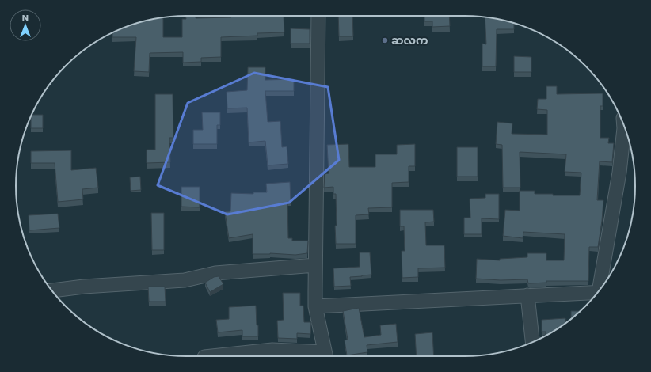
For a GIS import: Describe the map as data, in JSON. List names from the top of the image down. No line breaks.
{"places":["ဆလက"],"north":"top"}
